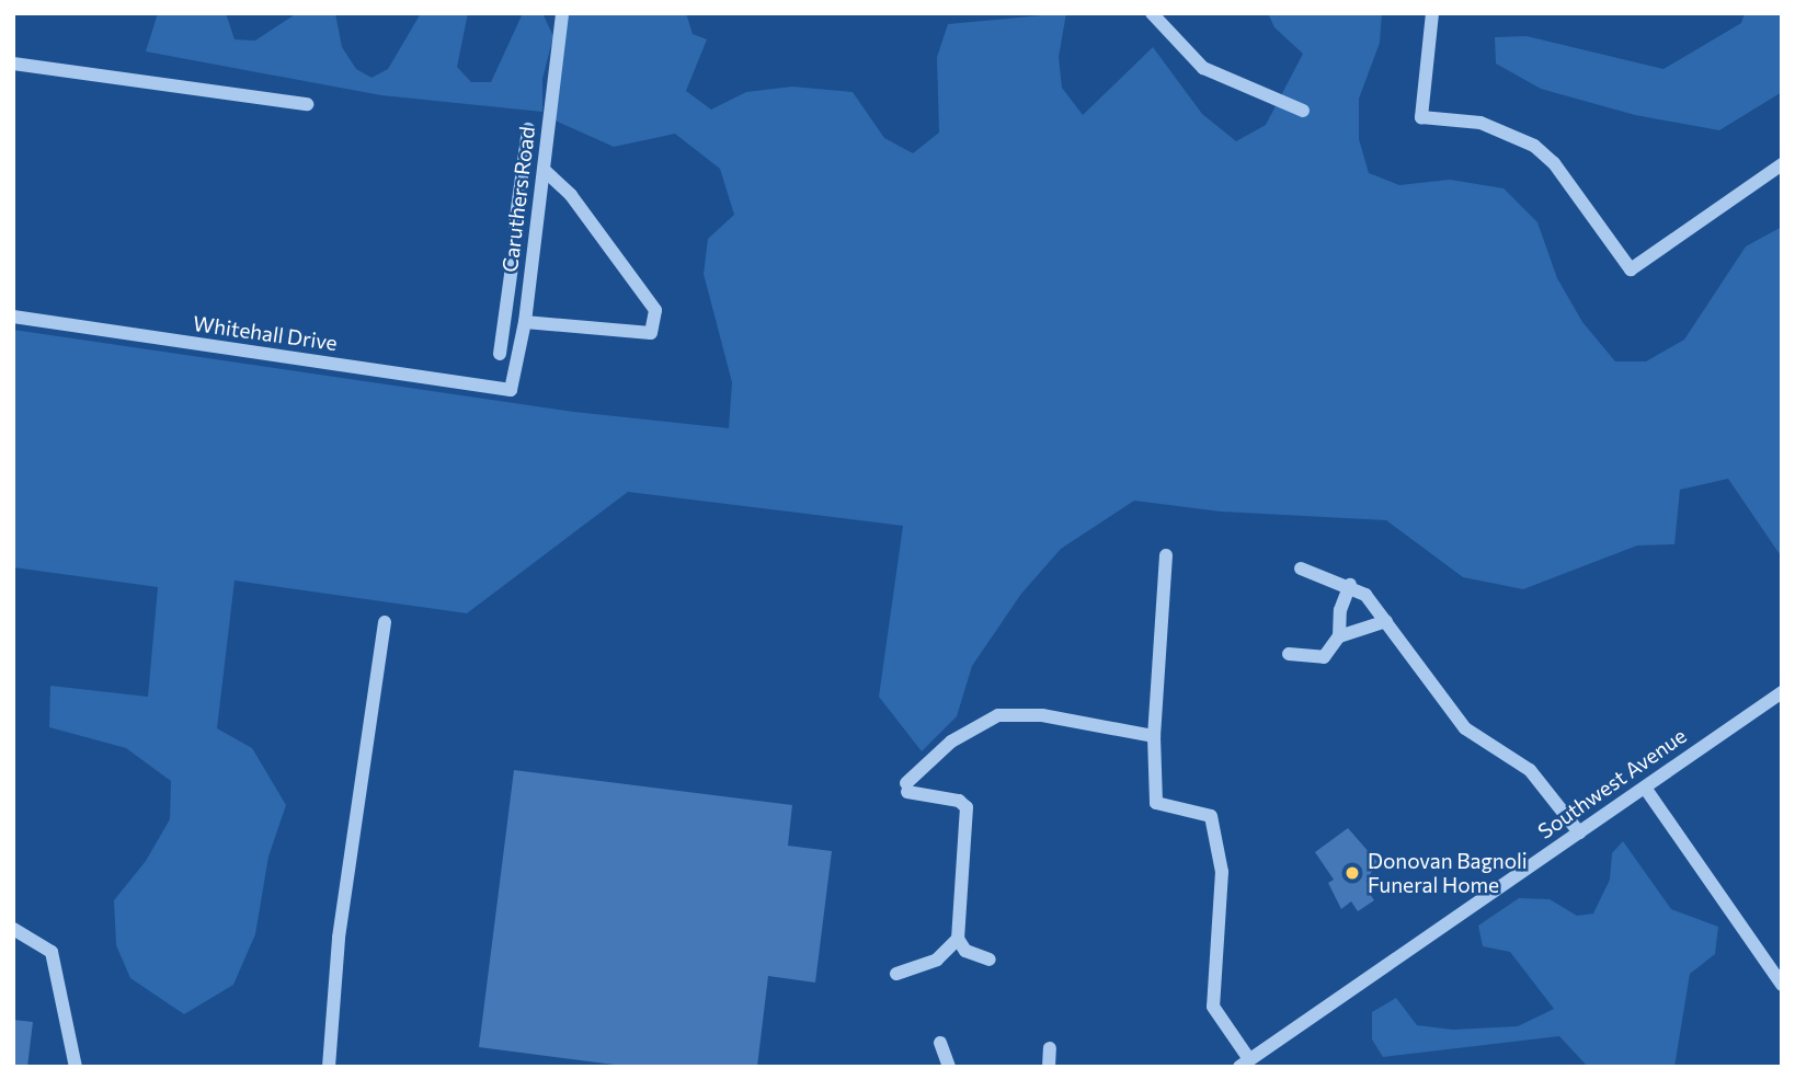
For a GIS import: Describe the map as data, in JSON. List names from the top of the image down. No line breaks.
{"streets":{"street":["Caruthers Road","Whitehall Drive","Southwest Avenue"]},"crossings":[["Caruthers Road","Whitehall Drive"]],"places":["Donovan Bagnoli Funeral Home"]}
